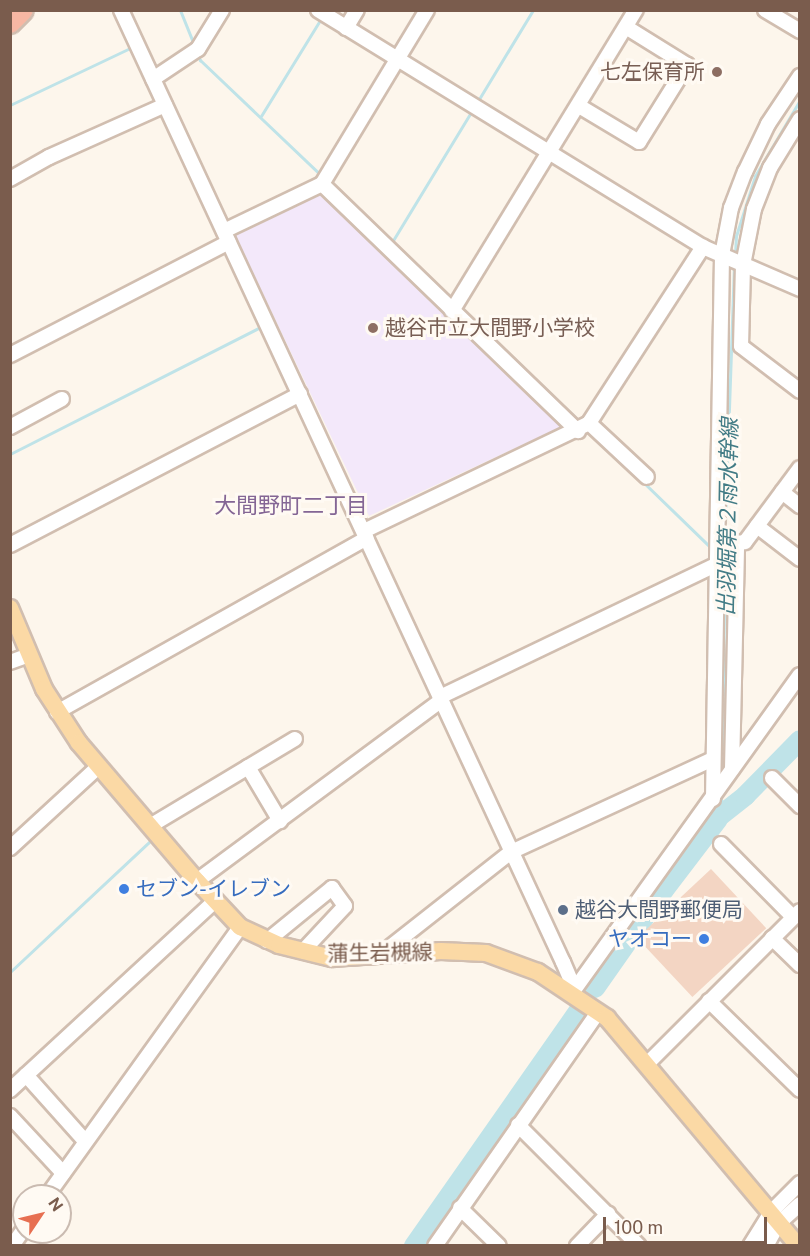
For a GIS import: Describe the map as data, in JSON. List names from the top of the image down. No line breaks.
{"streets":{"main road":["蒲生岩槻線"]},"districts":["大間野町二丁目"],"water":["出羽堀第２雨水幹線"],"places":["七左保育所","越谷市立大間野小学校","セブン-イレブン","越谷大間野郵便局","ヤオコー"],"scale_bar":"100 m","north":"top right"}
